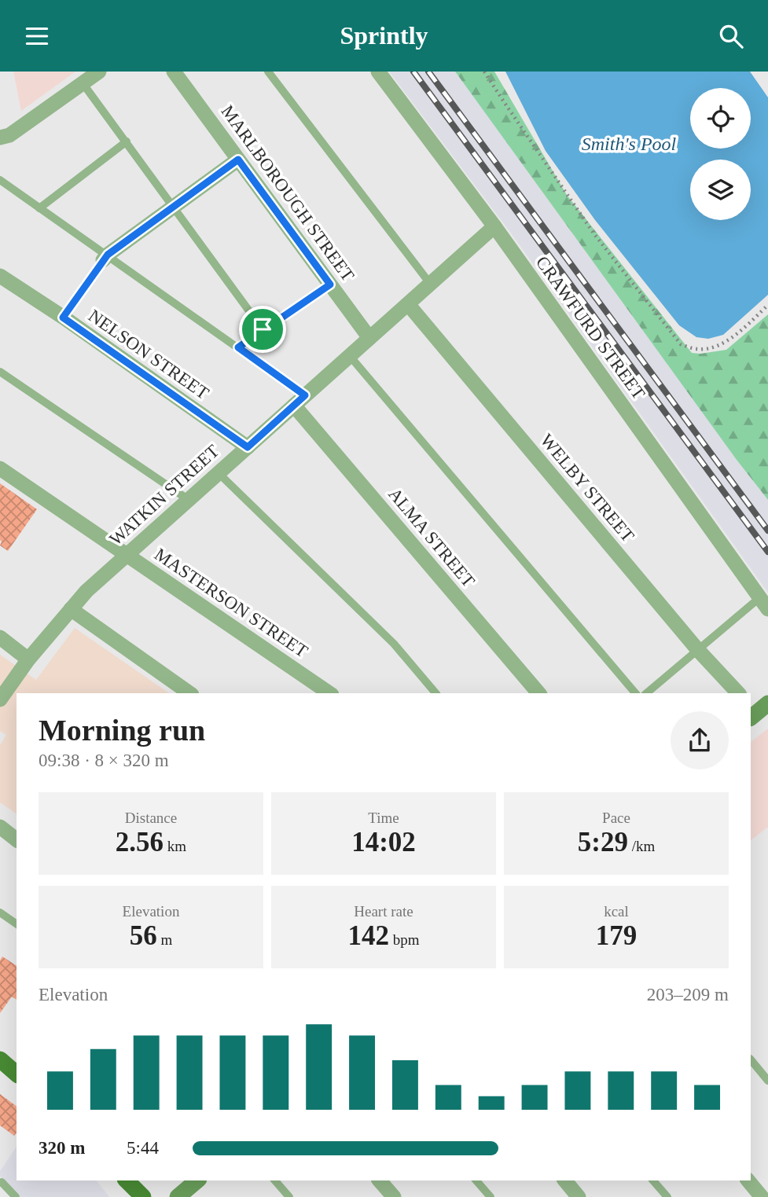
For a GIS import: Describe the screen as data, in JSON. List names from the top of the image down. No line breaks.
{"streets":{"street":["MARLBOROUGH STREET","CRAWFURD STREET","NELSON STREET","WELBY STREET","WATKIN STREET","ALMA STREET","MASTERSON STREET"]},"crossings":[["MARLBOROUGH STREET","WATKIN STREET"],["CRAWFURD STREET","WATKIN STREET"],["NELSON STREET","WATKIN STREET"],["WELBY STREET","WATKIN STREET"],["WATKIN STREET","ALMA STREET"],["WATKIN STREET","MASTERSON STREET"]],"water":["Smith's Pool"],"page":{"header":"Sprintly","heading":["Morning run","09:38 · 8 × 320 m"],"stats":[["Distance","2.56 km"],["Time","14:02"],["Pace","5:29 /km"],["Elevation","56 m"],["Heart rate","142 bpm"],["kcal","179"]],"chart":["Elevation","203–209 m"],"list":[{"name":"320 m","note":"5:44"}]}}
